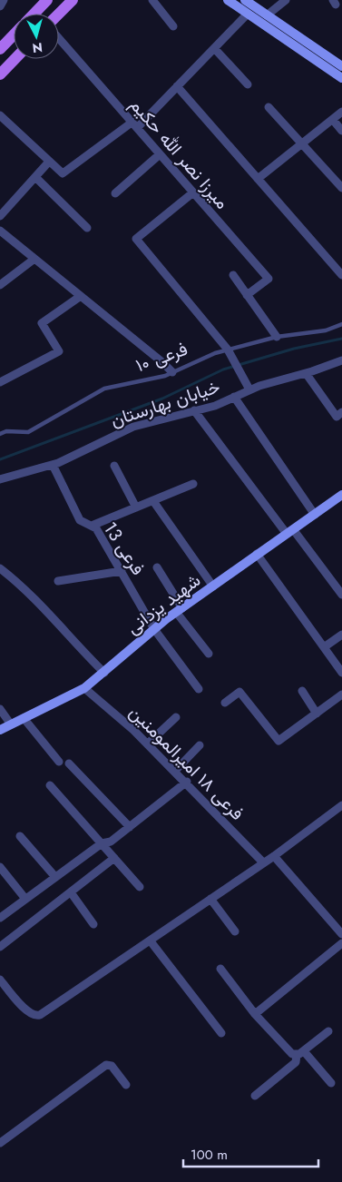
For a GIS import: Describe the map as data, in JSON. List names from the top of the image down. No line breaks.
{"streets":{"street":["میرزا نصر الله حکیم","خیابان بهارستان","فرعی 13","شهید یزدانی","فرعی ۱۸ امیرالمومنین"],"lane":["فرعی ۱۰"]},"crossings":[["خیابان بهارستان","فرعی 13"],["فرعی 13","شهید یزدانی"],["شهید یزدانی","فرعی ۱۸ امیرالمومنین"]],"scale_bar":"100 m","north":"bottom"}
